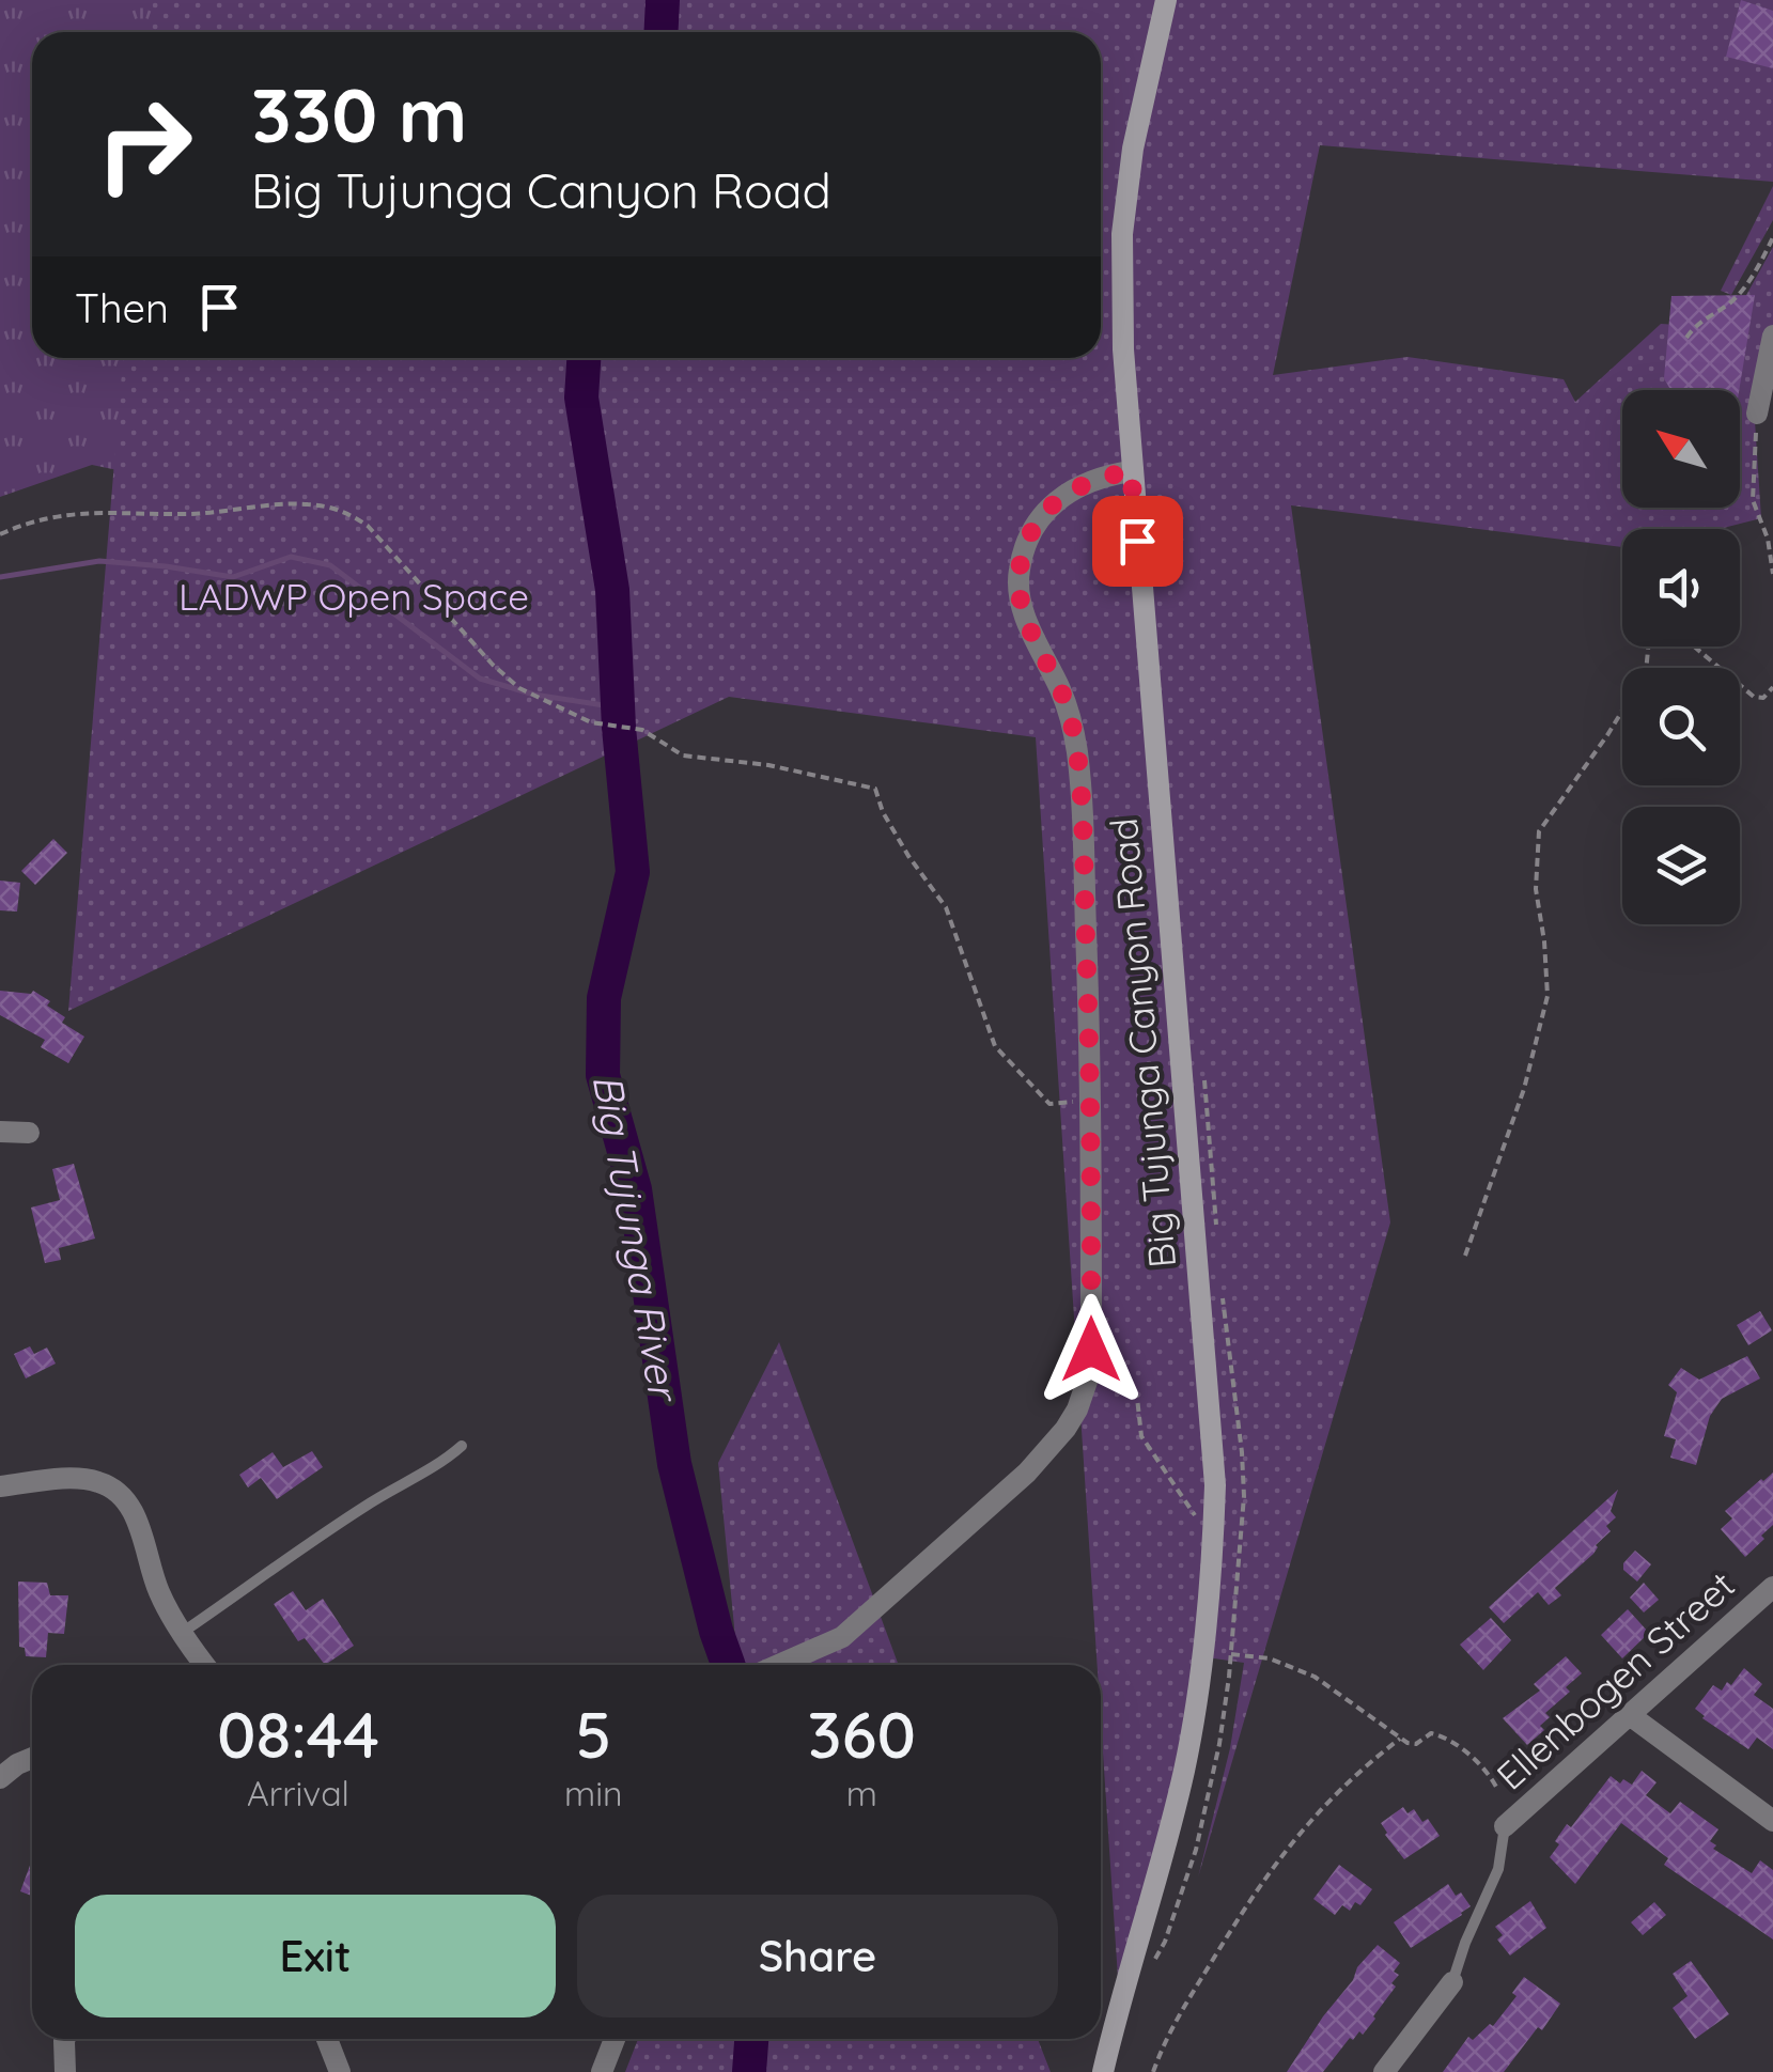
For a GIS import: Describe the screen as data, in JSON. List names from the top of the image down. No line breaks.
{"streets":{"street":["Big Tujunga Canyon Road","Ellenbogen Street"]},"water":["Big Tujunga River"],"parks":["LADWP Open Space"],"north":"top left","page":{"turn":["330 m","Big Tujunga Canyon Road"],"then":"Then","eta":["08:44","Arrival","5","min","360","m"],"buttons":["Exit","Share"]}}
